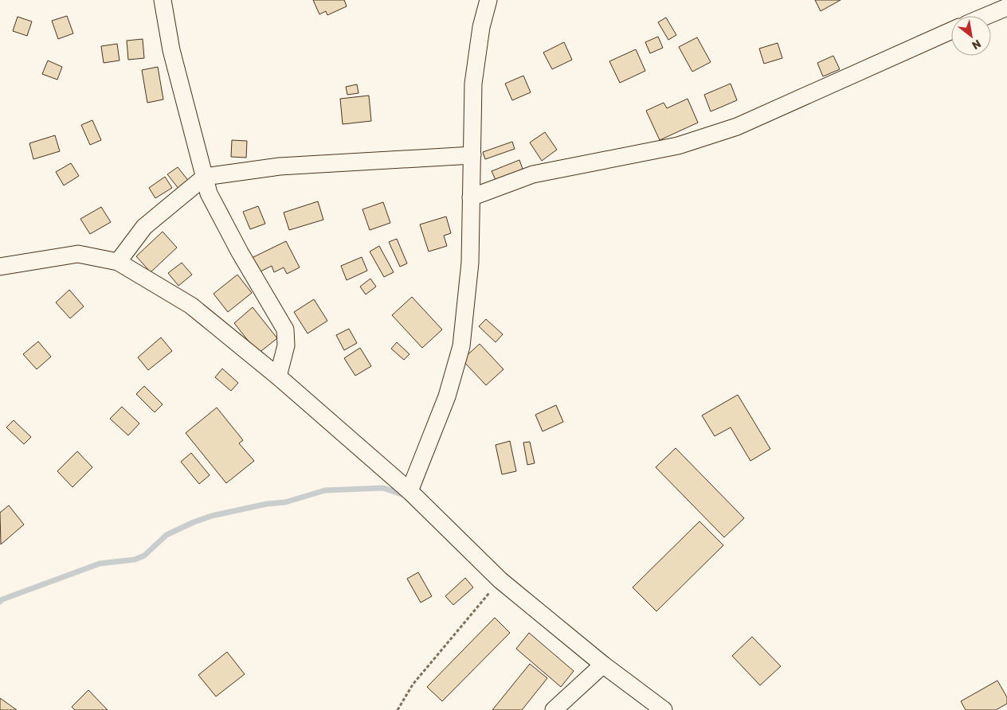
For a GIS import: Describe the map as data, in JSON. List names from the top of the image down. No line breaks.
{"north":"bottom right"}
